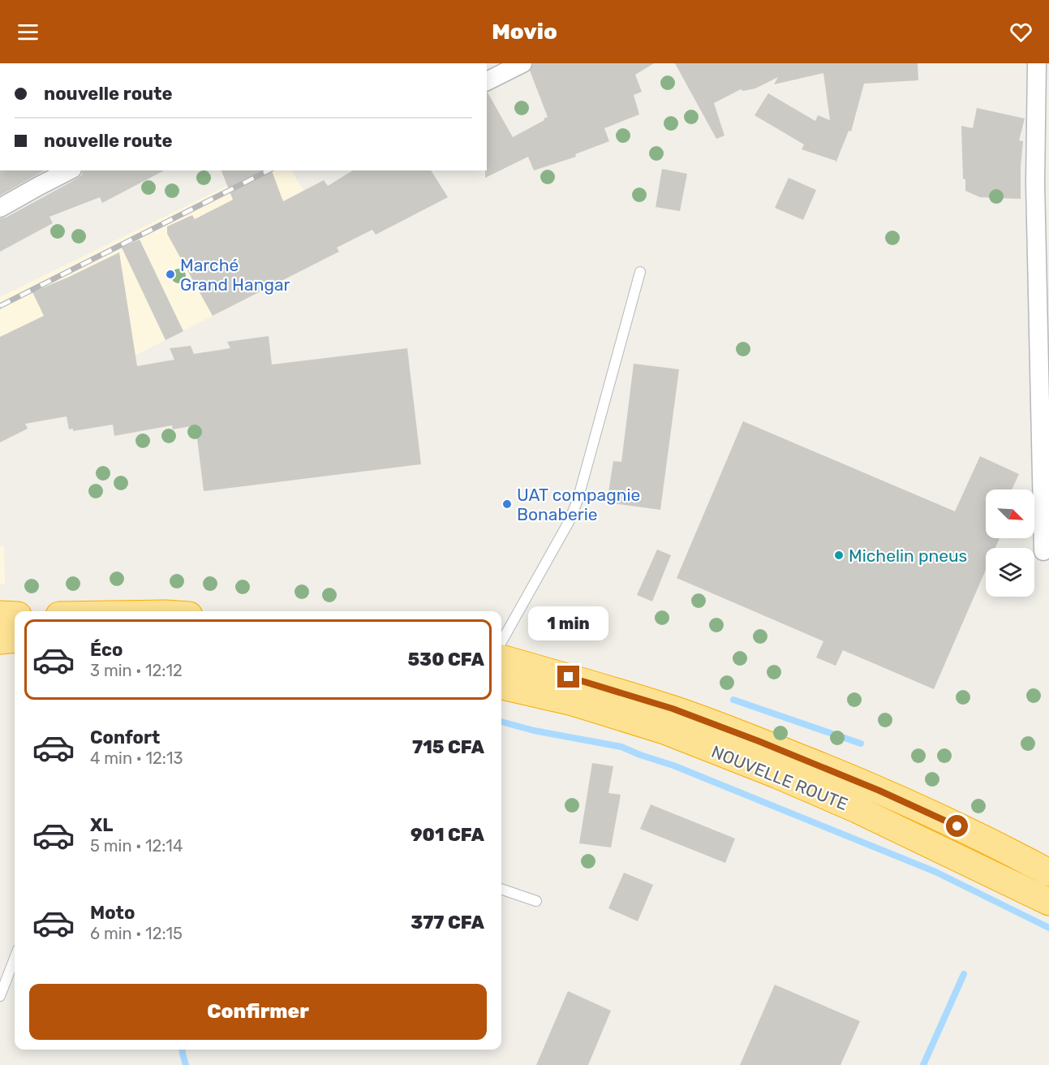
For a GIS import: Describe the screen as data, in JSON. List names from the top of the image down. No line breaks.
{"streets":{"highway":["NOUVELLE ROUTE"]},"places":["Marché Grand Hangar","UAT compagnie Bonaberie","Michelin pneus"],"north":"bottom right","page":{"header":"Movio","banner":["nouvelle route","nouvelle route"],"bubble":"1 min","list":[{"name":"Éco","note":"3 min · 12:12","value":"530 CFA"},{"name":"Confort","note":"4 min · 12:13","value":"715 CFA"},{"name":"XL","note":"5 min · 12:14","value":"901 CFA"},{"name":"Moto","note":"6 min · 12:15","value":"377 CFA"}],"buttons":"Confirmer"}}
